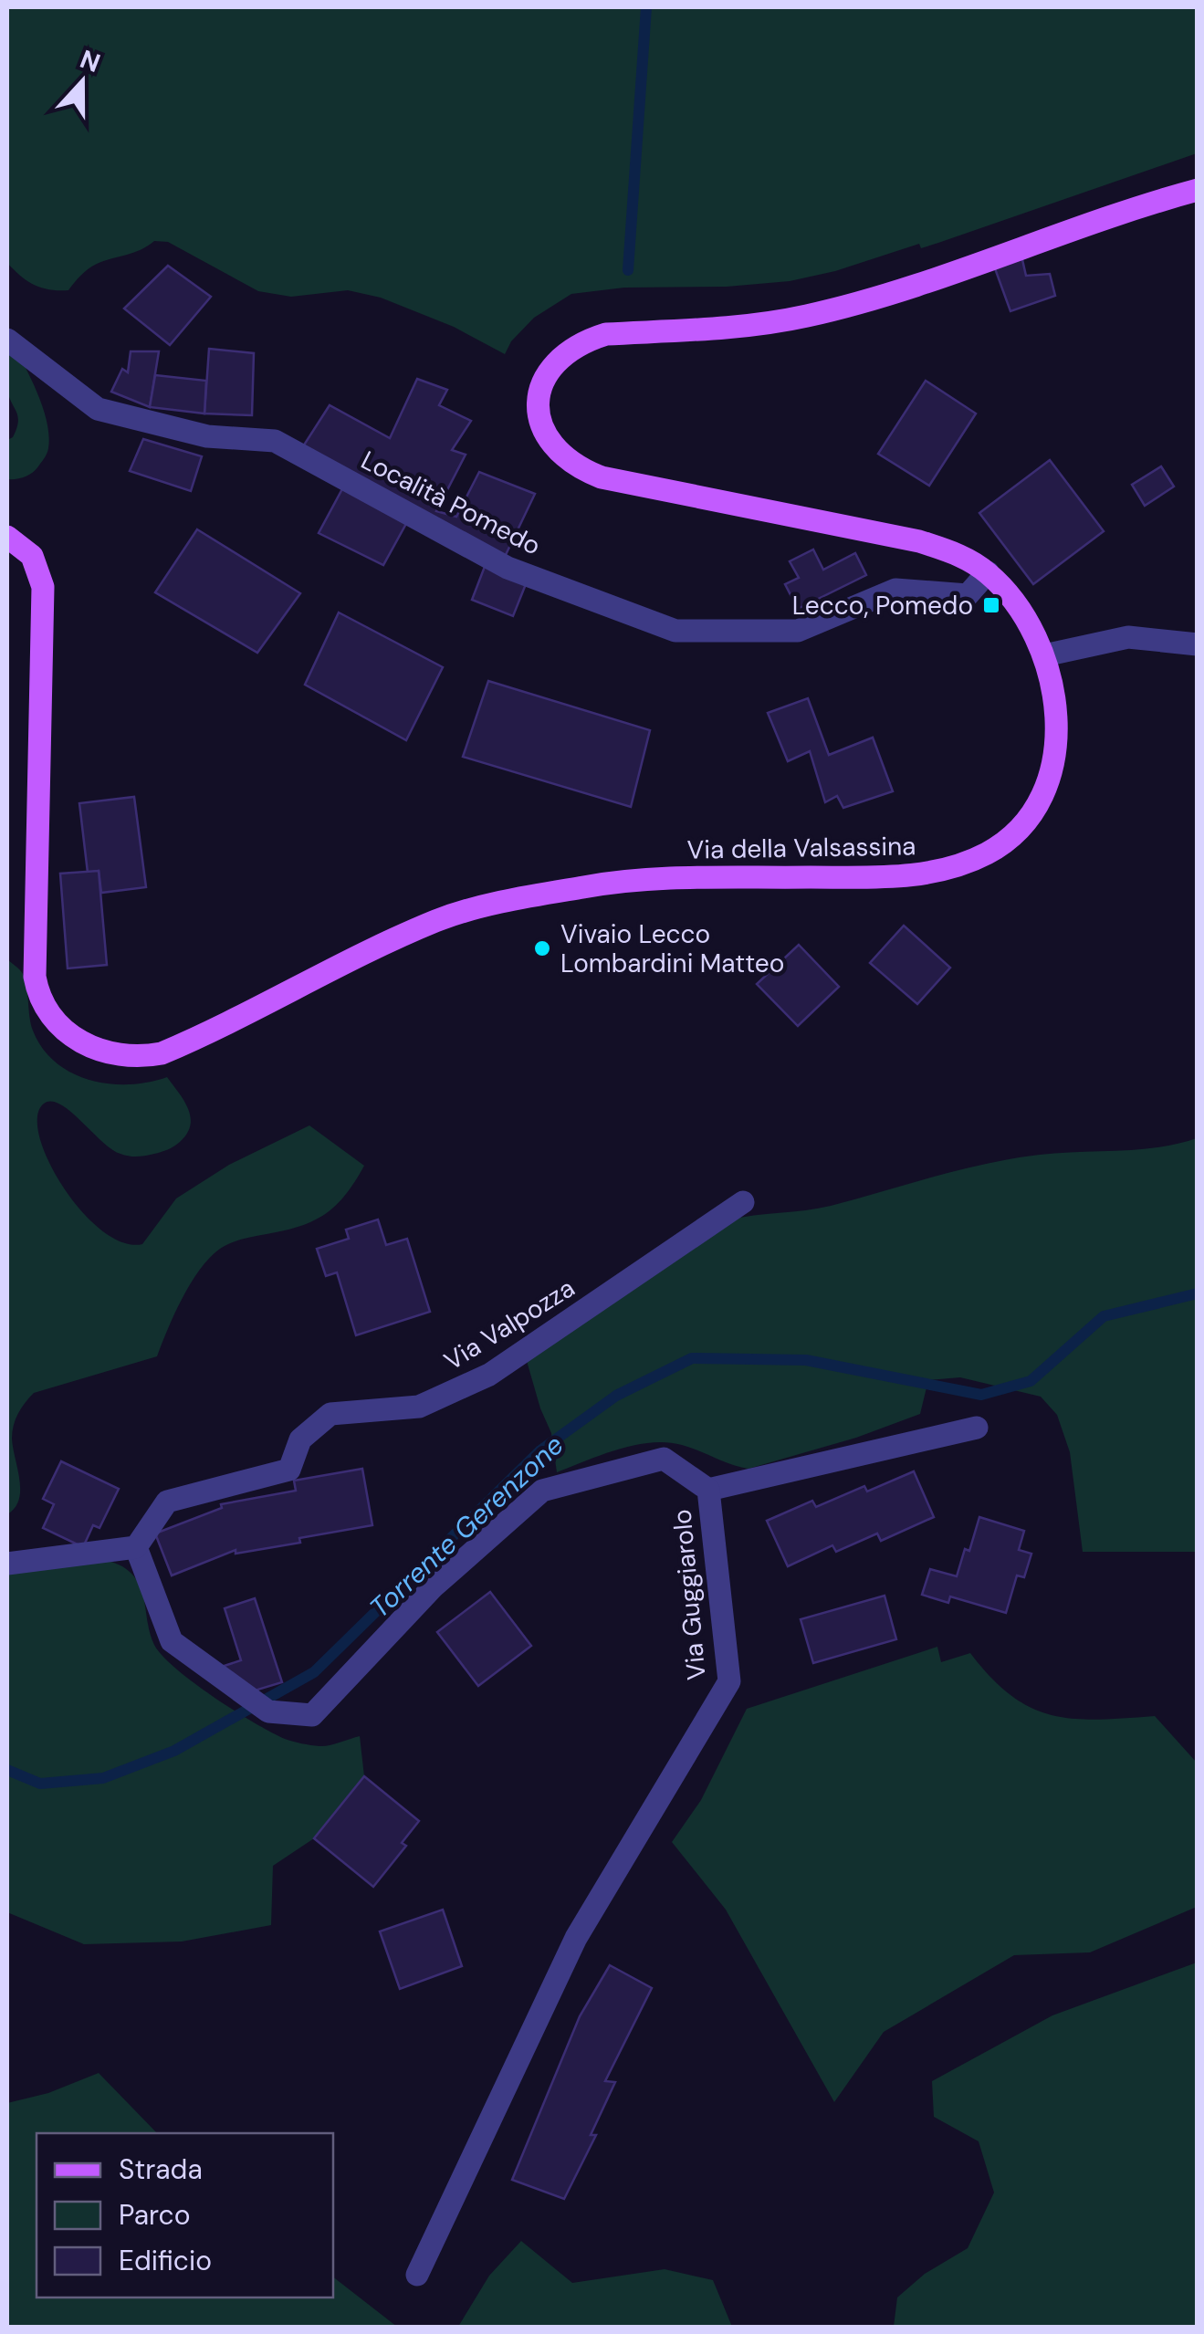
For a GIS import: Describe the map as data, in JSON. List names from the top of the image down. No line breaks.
{"streets":{"main road":["Via della Valsassina"],"street":["Località Pomedo","Via Valpozza","Via Guggiarolo"]},"crossings":[["Località Pomedo","Via della Valsassina"],["Via Valpozza","Via Guggiarolo"]],"water":["Torrente Gerenzone"],"places":{"transit":["Lecco, Pomedo"],"other":["Vivaio Lecco Lombardini Matteo"]},"legend":["Strada","Parco","Edificio"],"north":"top"}
